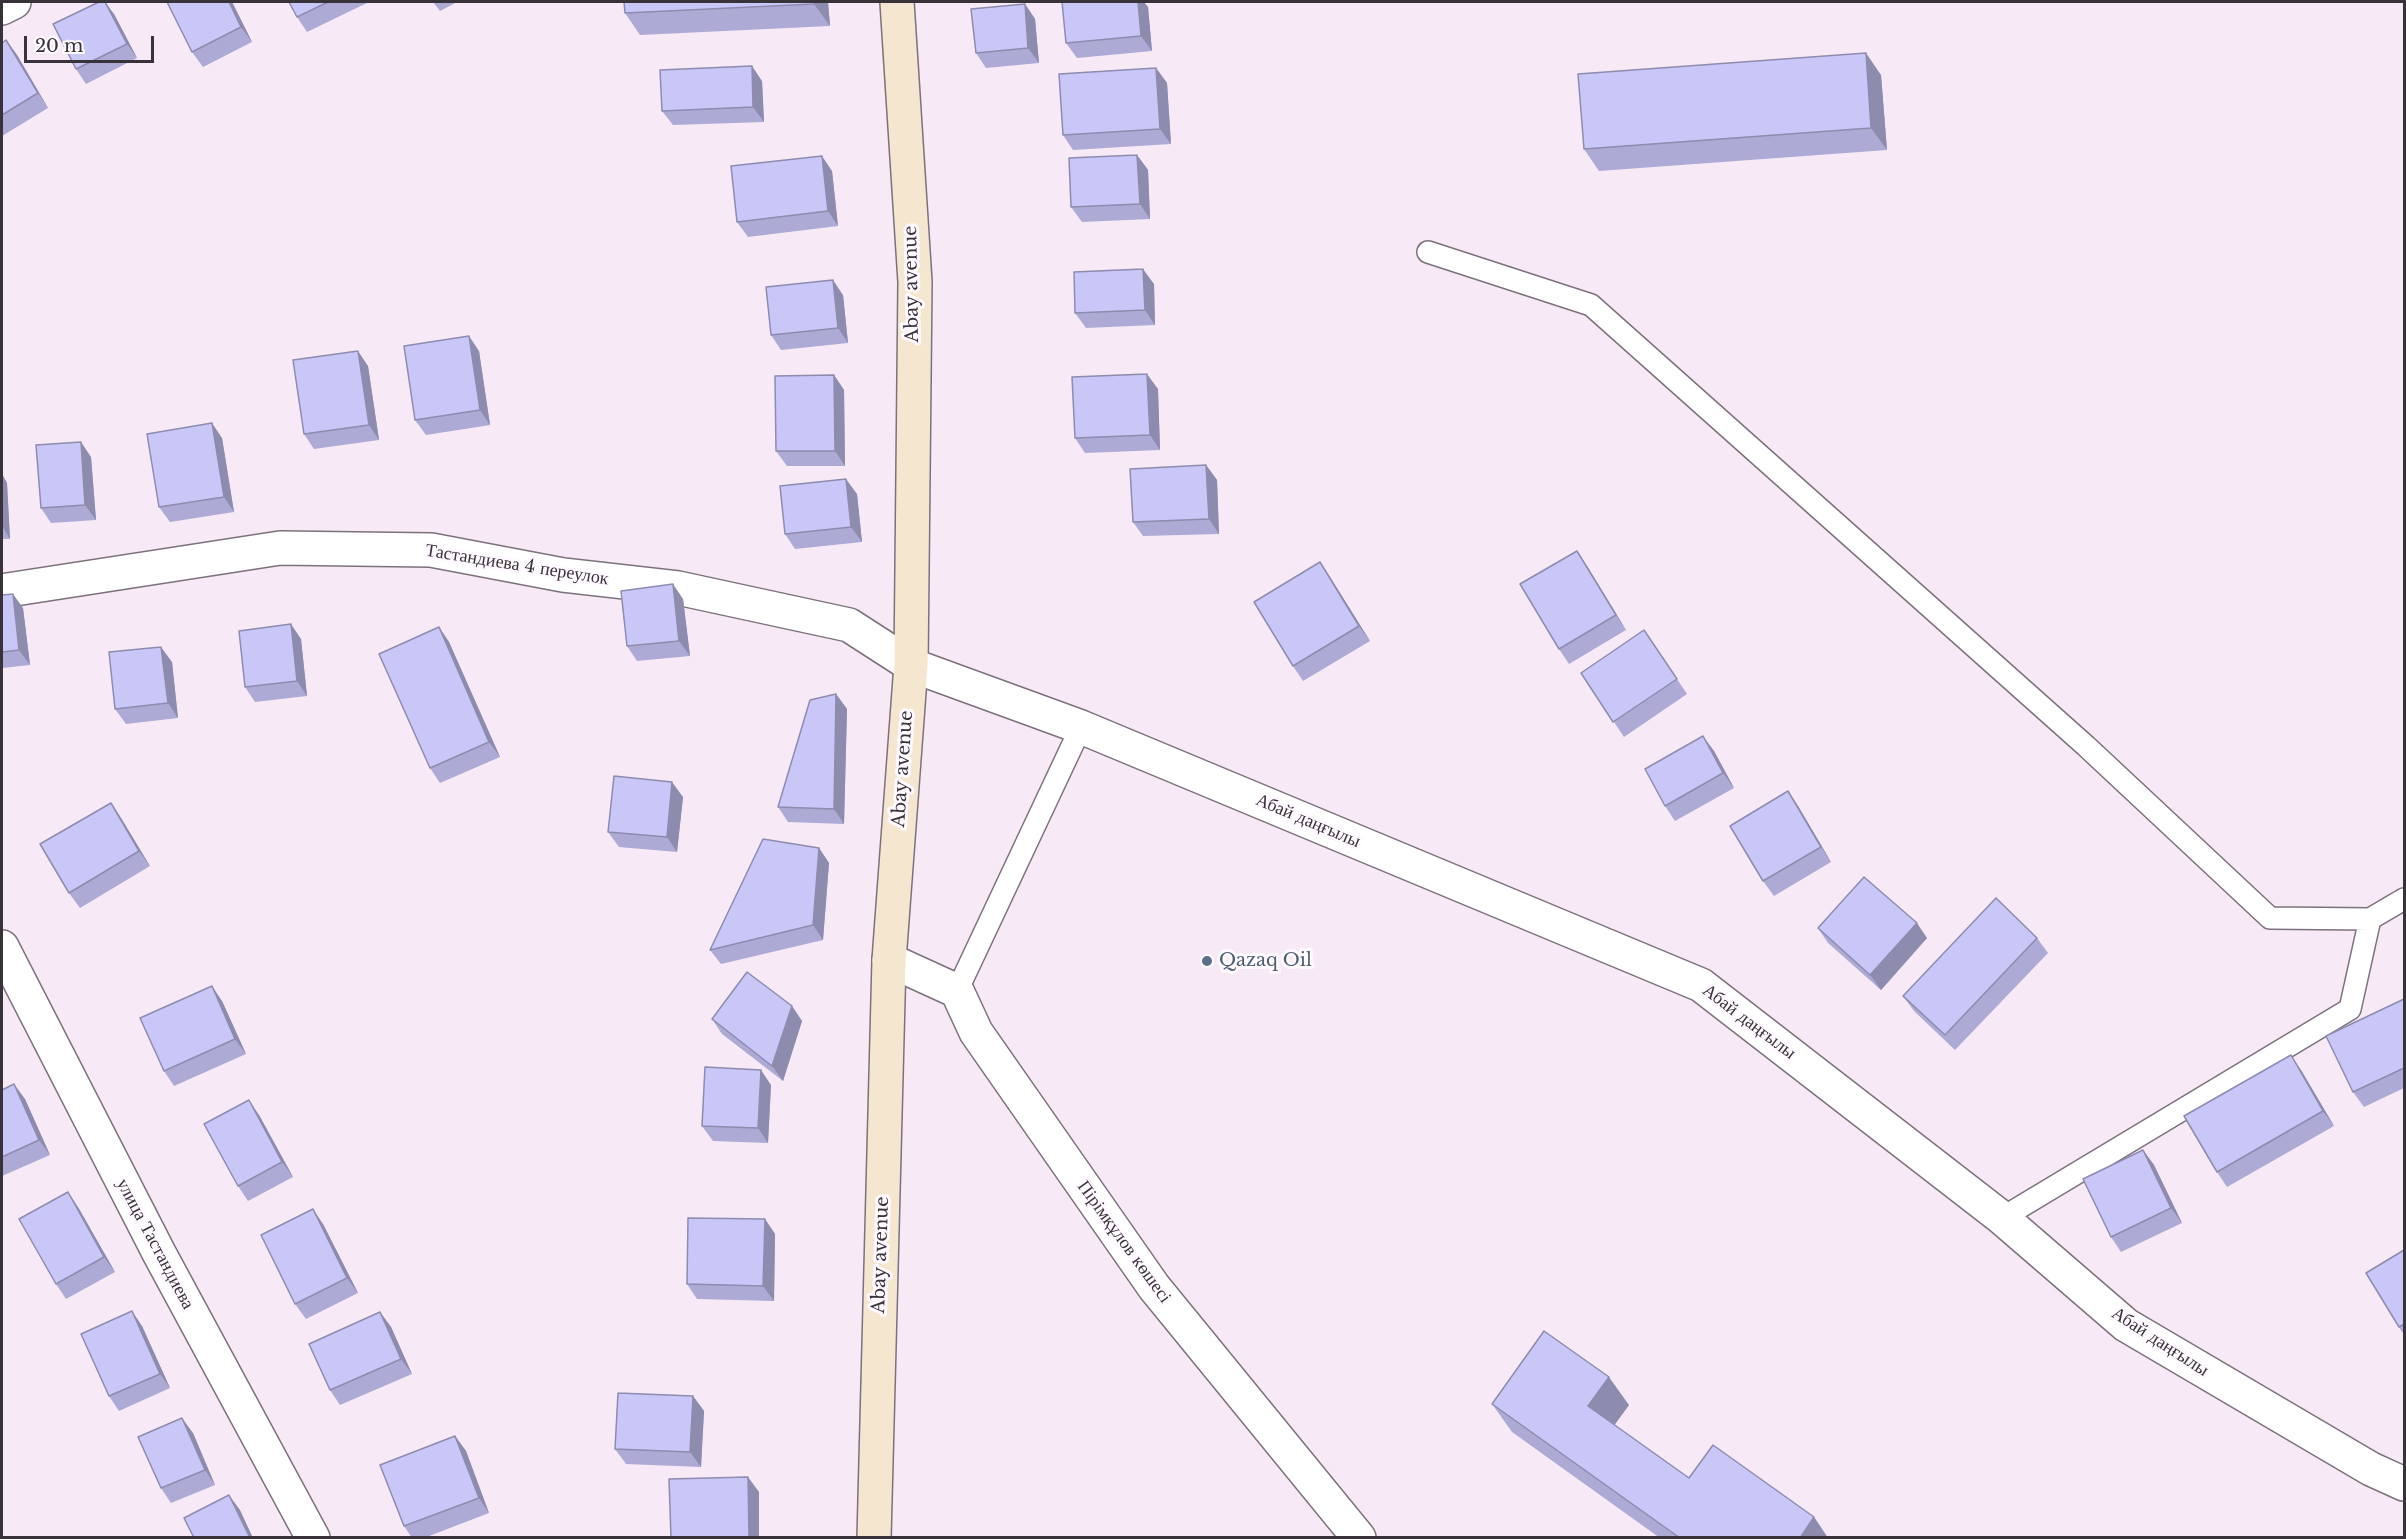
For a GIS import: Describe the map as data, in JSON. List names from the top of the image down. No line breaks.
{"streets":{"street":["Abay avenue","Тастандиева 4 переулок","Абай даңғылы","Пірімқұлов көшесі","улица Тастандиева"]},"crossings":[["Abay avenue","Тастандиева 4 переулок"],["Abay avenue","Абай даңғылы"],["Тастандиева 4 переулок","Абай даңғылы"]],"places":["Qazaq Oil"],"scale_bar":"20 m"}
